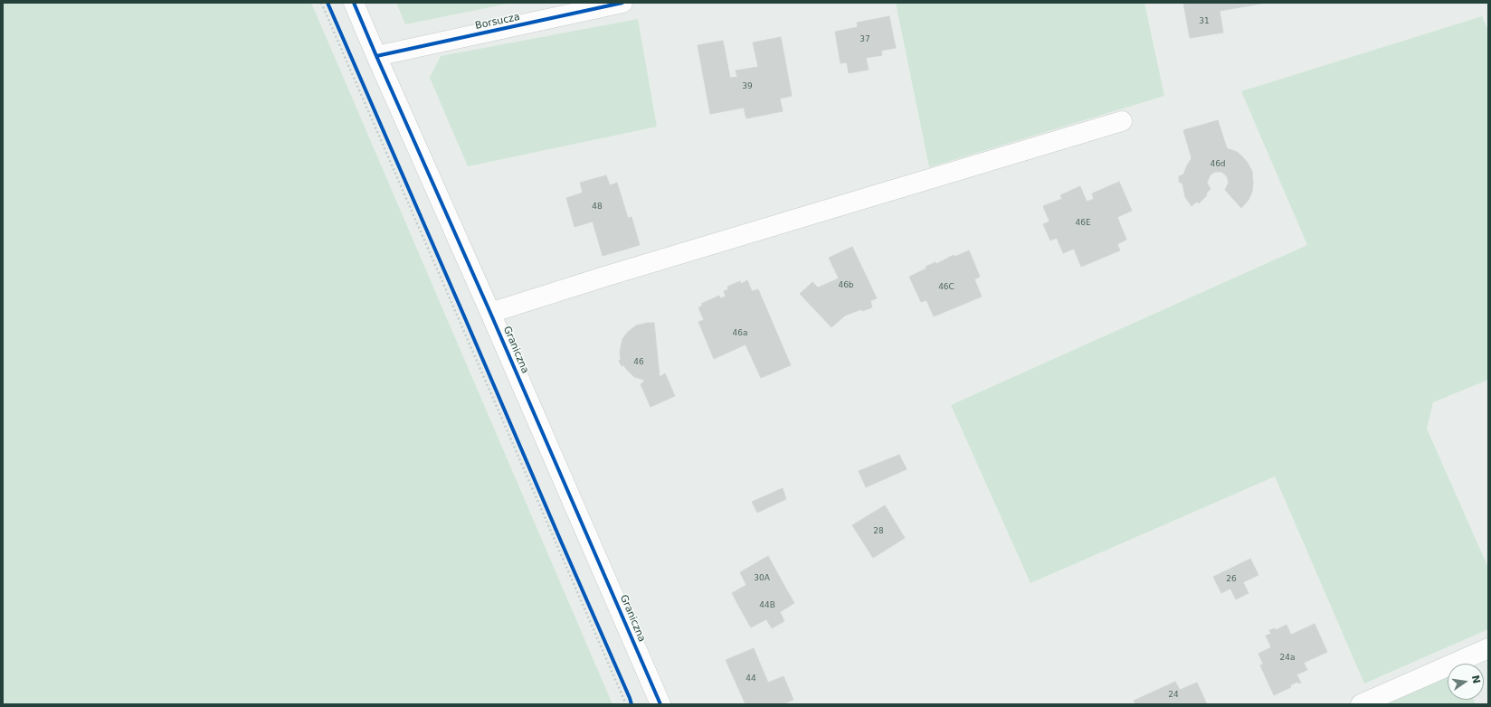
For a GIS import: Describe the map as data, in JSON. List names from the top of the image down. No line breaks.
{"streets":{"street":["Borsucza","Graniczna"]},"crossings":[["Borsucza","Graniczna"]],"house_numbers":["31","37","39","46d","48","46E","46b","46C","46a","46","28","30A","26","44B","24a","44","24"],"north":"right"}
